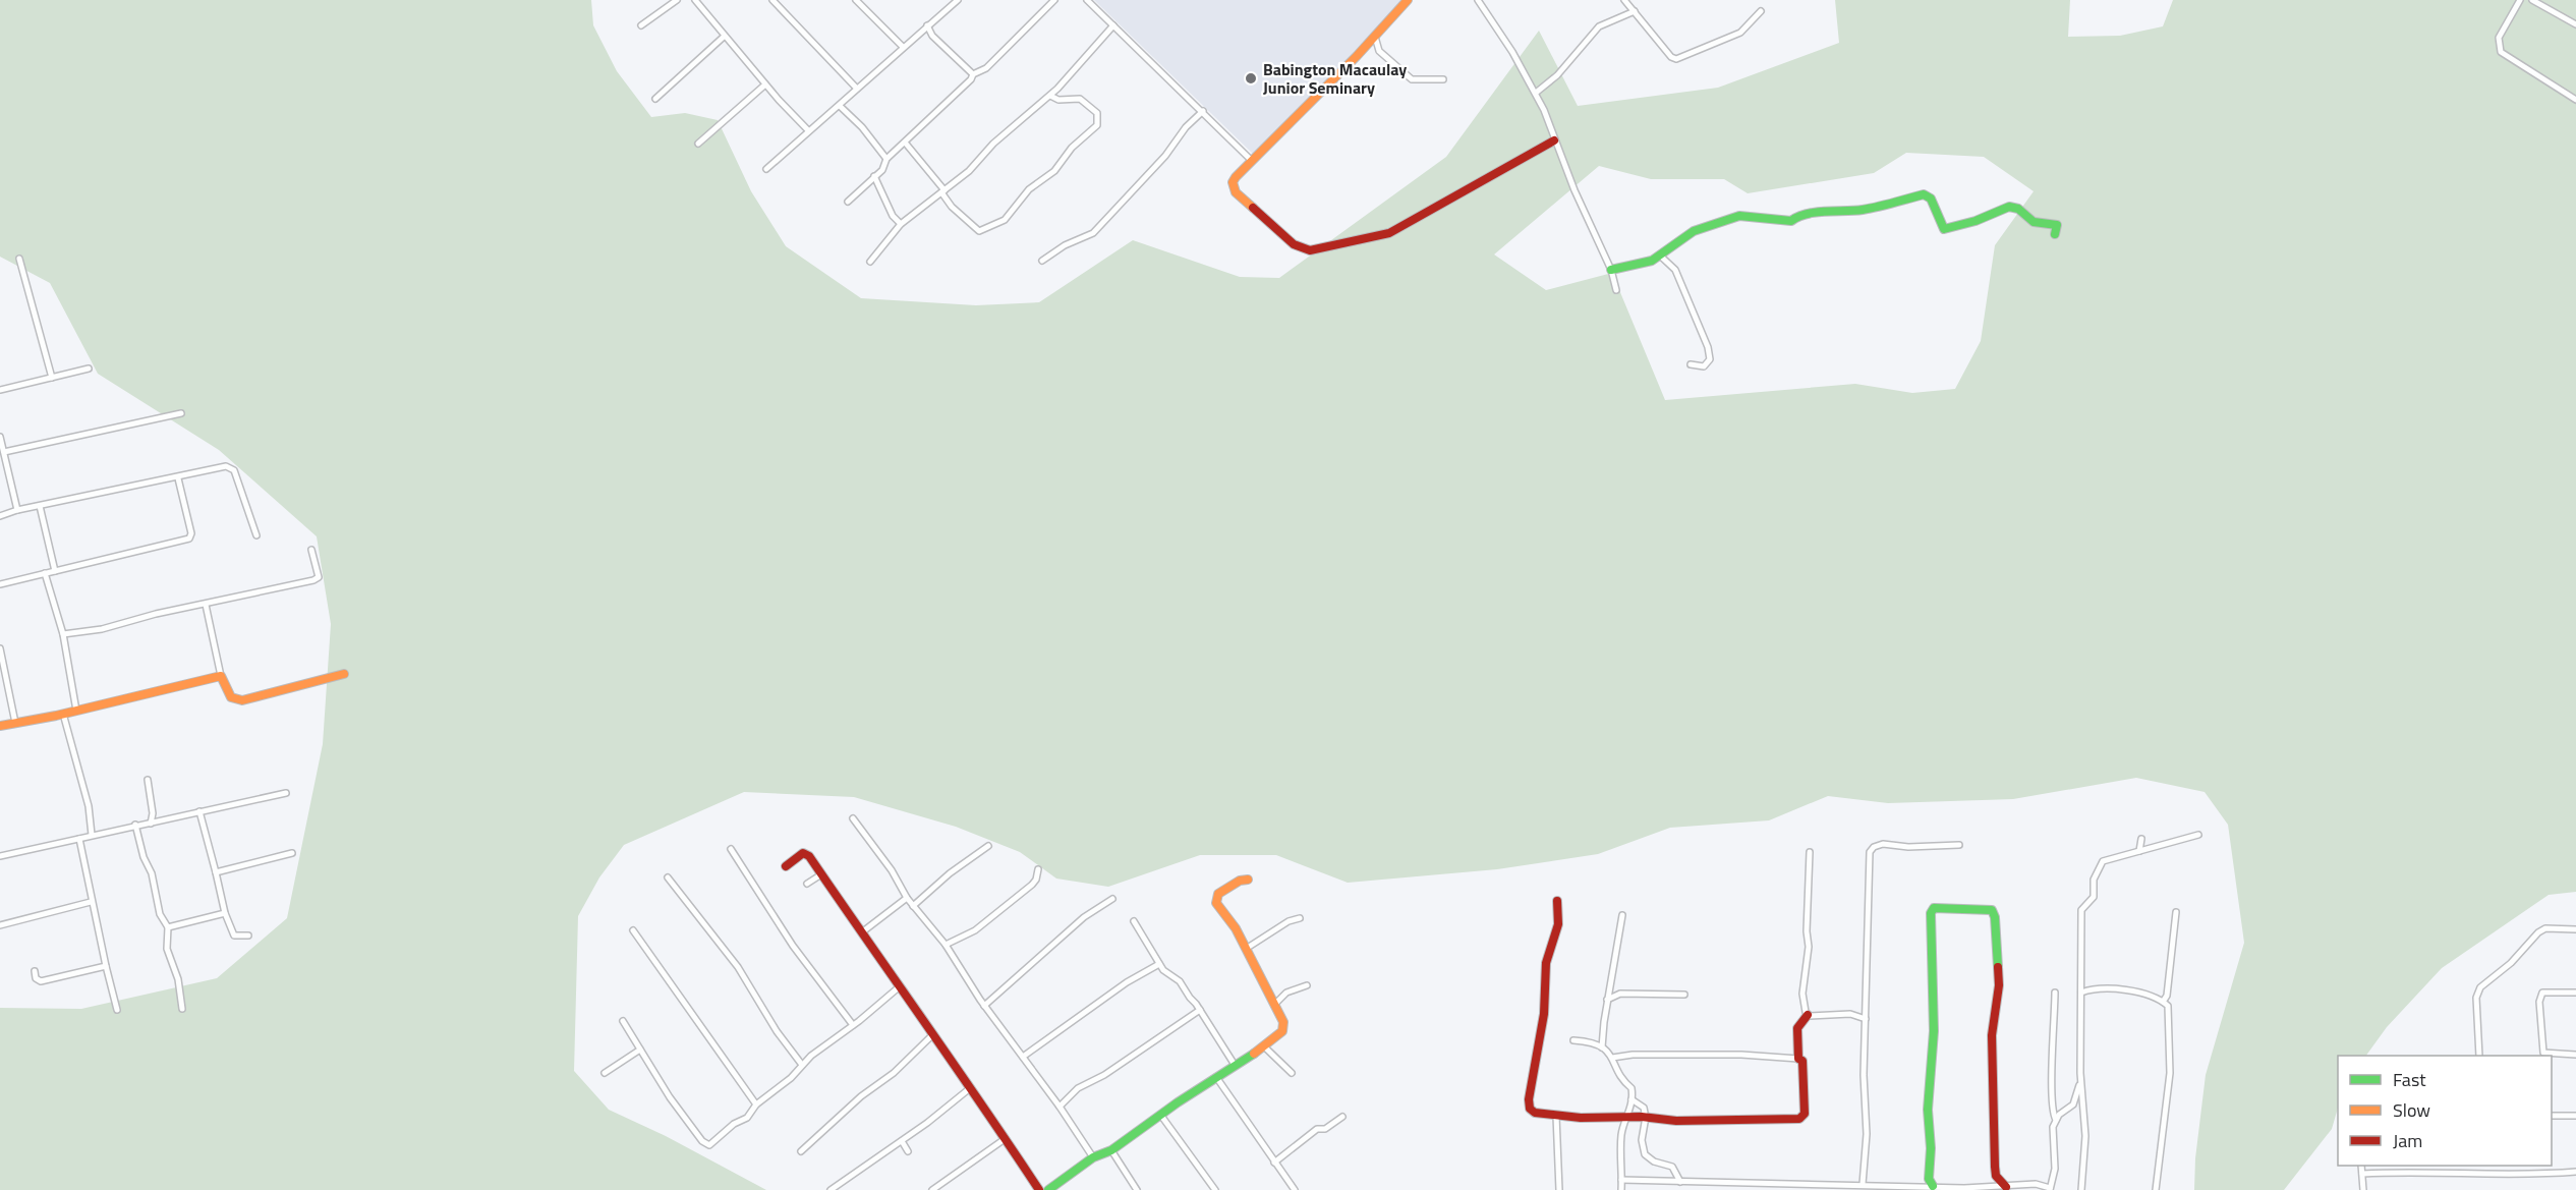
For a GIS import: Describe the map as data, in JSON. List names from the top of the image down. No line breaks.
{"places":["Babington Macaulay Junior Seminary"],"legend":["Fast","Slow","Jam"]}
